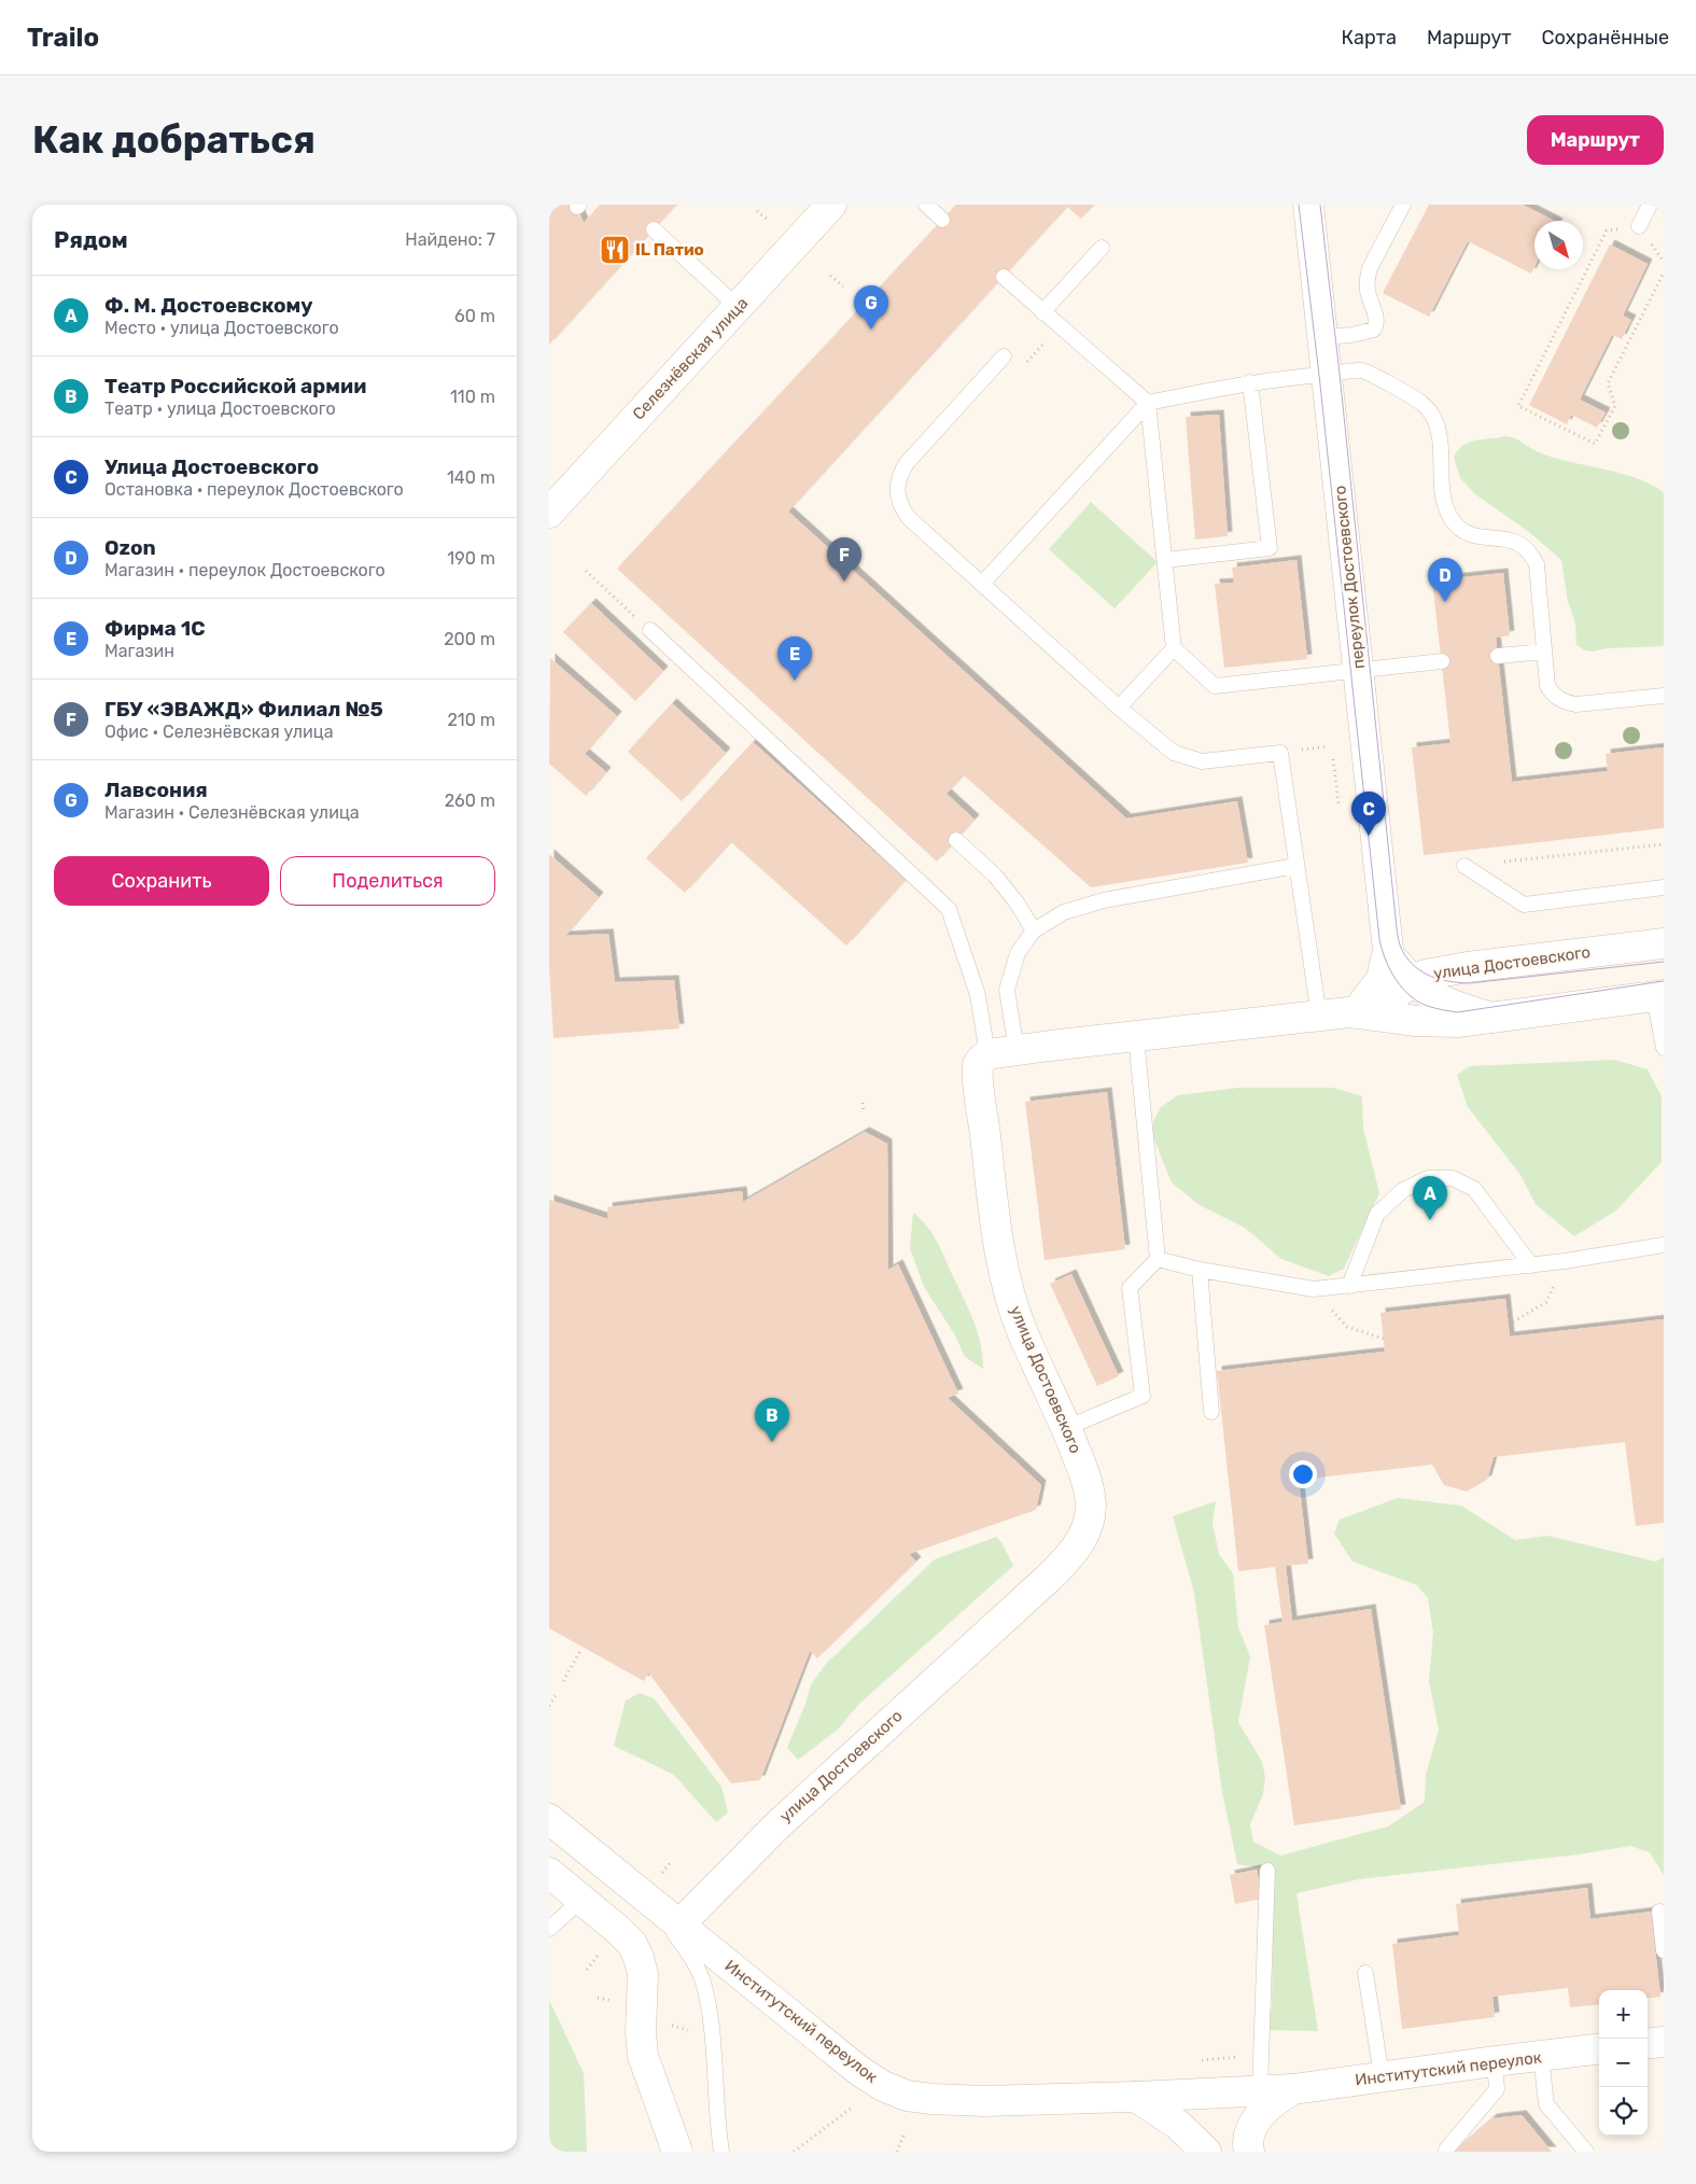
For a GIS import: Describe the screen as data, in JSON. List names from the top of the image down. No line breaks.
{"streets":{"street":["Селезнёвская улица","переулок Достоевского","улица Достоевского","Институтский переулок"]},"crossings":[["переулок Достоевского","улица Достоевского"],["улица Достоевского","Институтский переулок"]],"places":{"restaurant":["IL Патио"]},"north":"bottom right","page":{"header":"Trailo","nav":["Карта","Маршрут","Сохранённые"],"buttons":["Маршрут",["Сохранить","Поделиться"]],"title":"Как добраться","heading":["Рядом","Найдено: 7"],"list":[{"mark":"A","name":"Ф. М. Достоевскому","note":"Место · улица Достоевского","value":"60 m"},{"mark":"B","name":"Театр Российской армии","note":"Театр · улица Достоевского","value":"110 m"},{"mark":"C","name":"Улица Достоевского","note":"Остановка · переулок Достоевского","value":"140 m"},{"mark":"D","name":"Ozon","note":"Магазин · переулок Достоевского","value":"190 m"},{"mark":"E","name":"Фирма 1С","note":"Магазин","value":"200 m"},{"mark":"F","name":"ГБУ «ЭВАЖД» Филиал №5","note":"Офис · Селезнёвская улица","value":"210 m"},{"mark":"G","name":"Лавсония","note":"Магазин · Селезнёвская улица","value":"260 m"}],"pins":["G","F","D","E","C","A","B"],"map_buttons":["+","−"]}}
